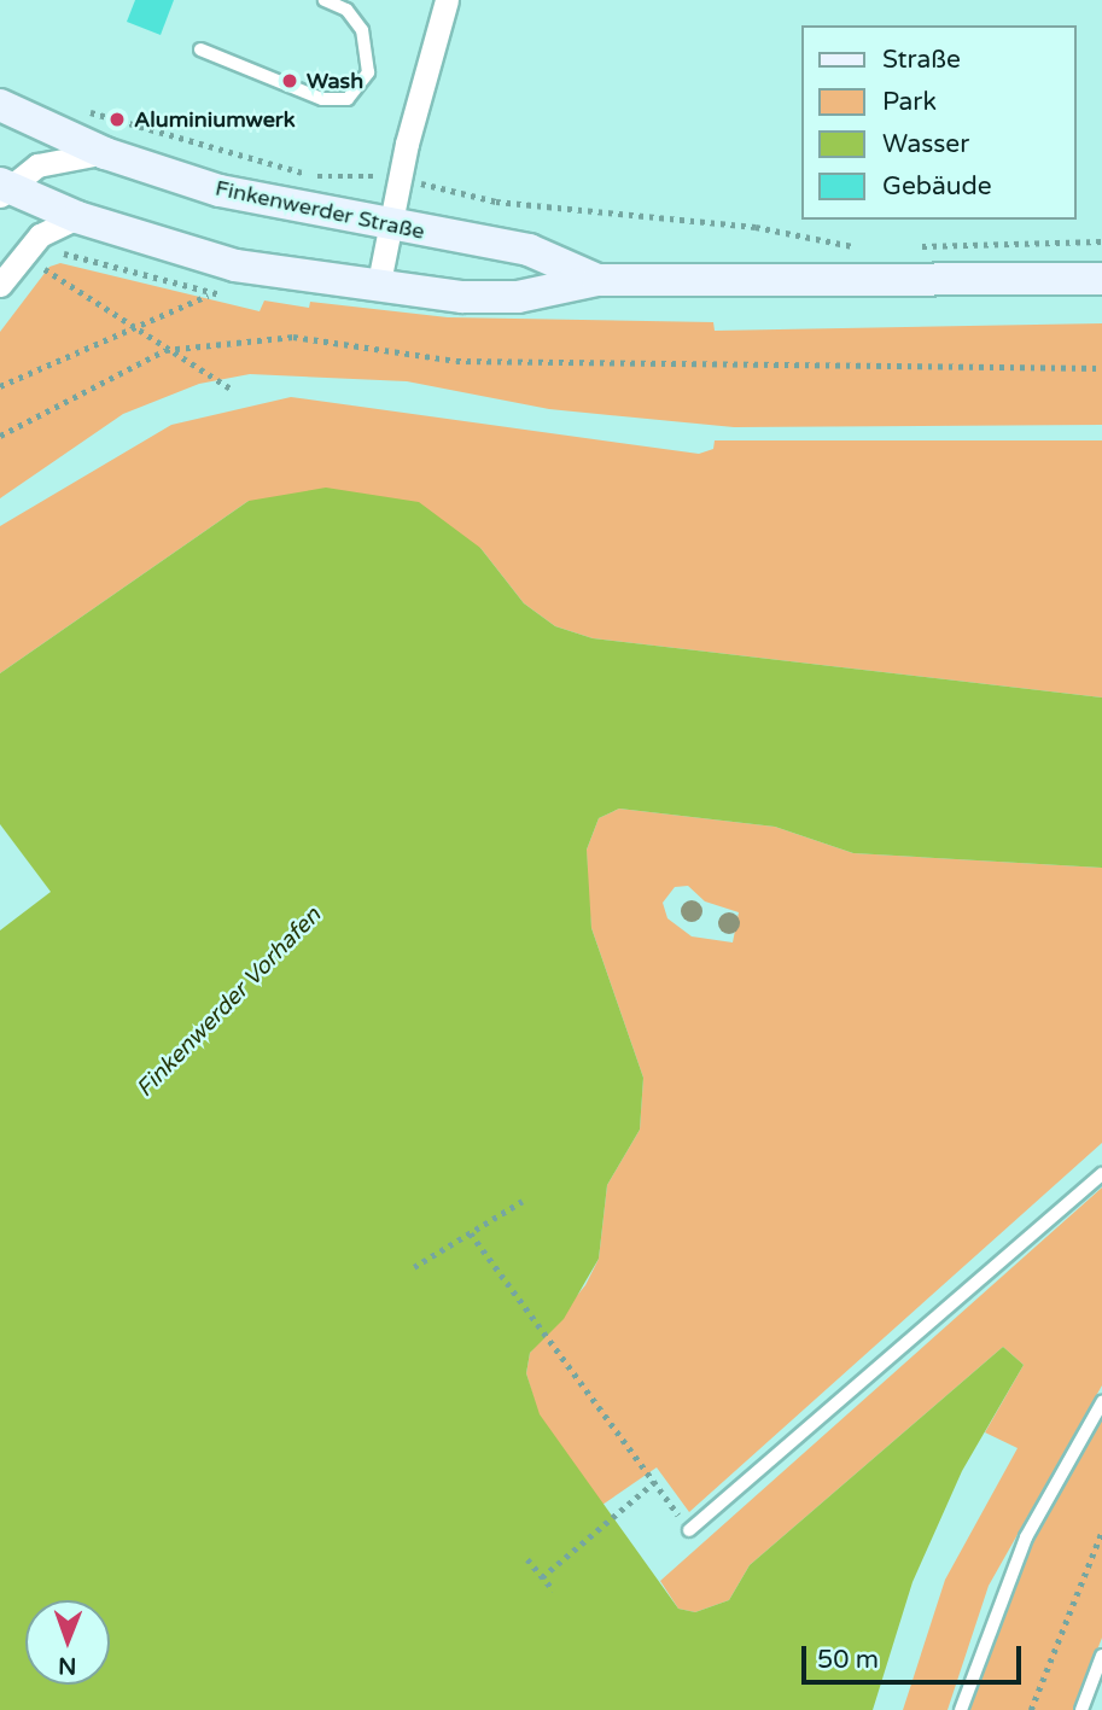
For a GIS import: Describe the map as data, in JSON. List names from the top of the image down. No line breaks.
{"streets":{"main road":["Finkenwerder Straße"]},"water":["Finkenwerder Vorhafen"],"places":["Wash","Aluminiumwerk"],"legend":["Straße","Park","Wasser","Gebäude"],"scale_bar":"50 m","north":"bottom"}
